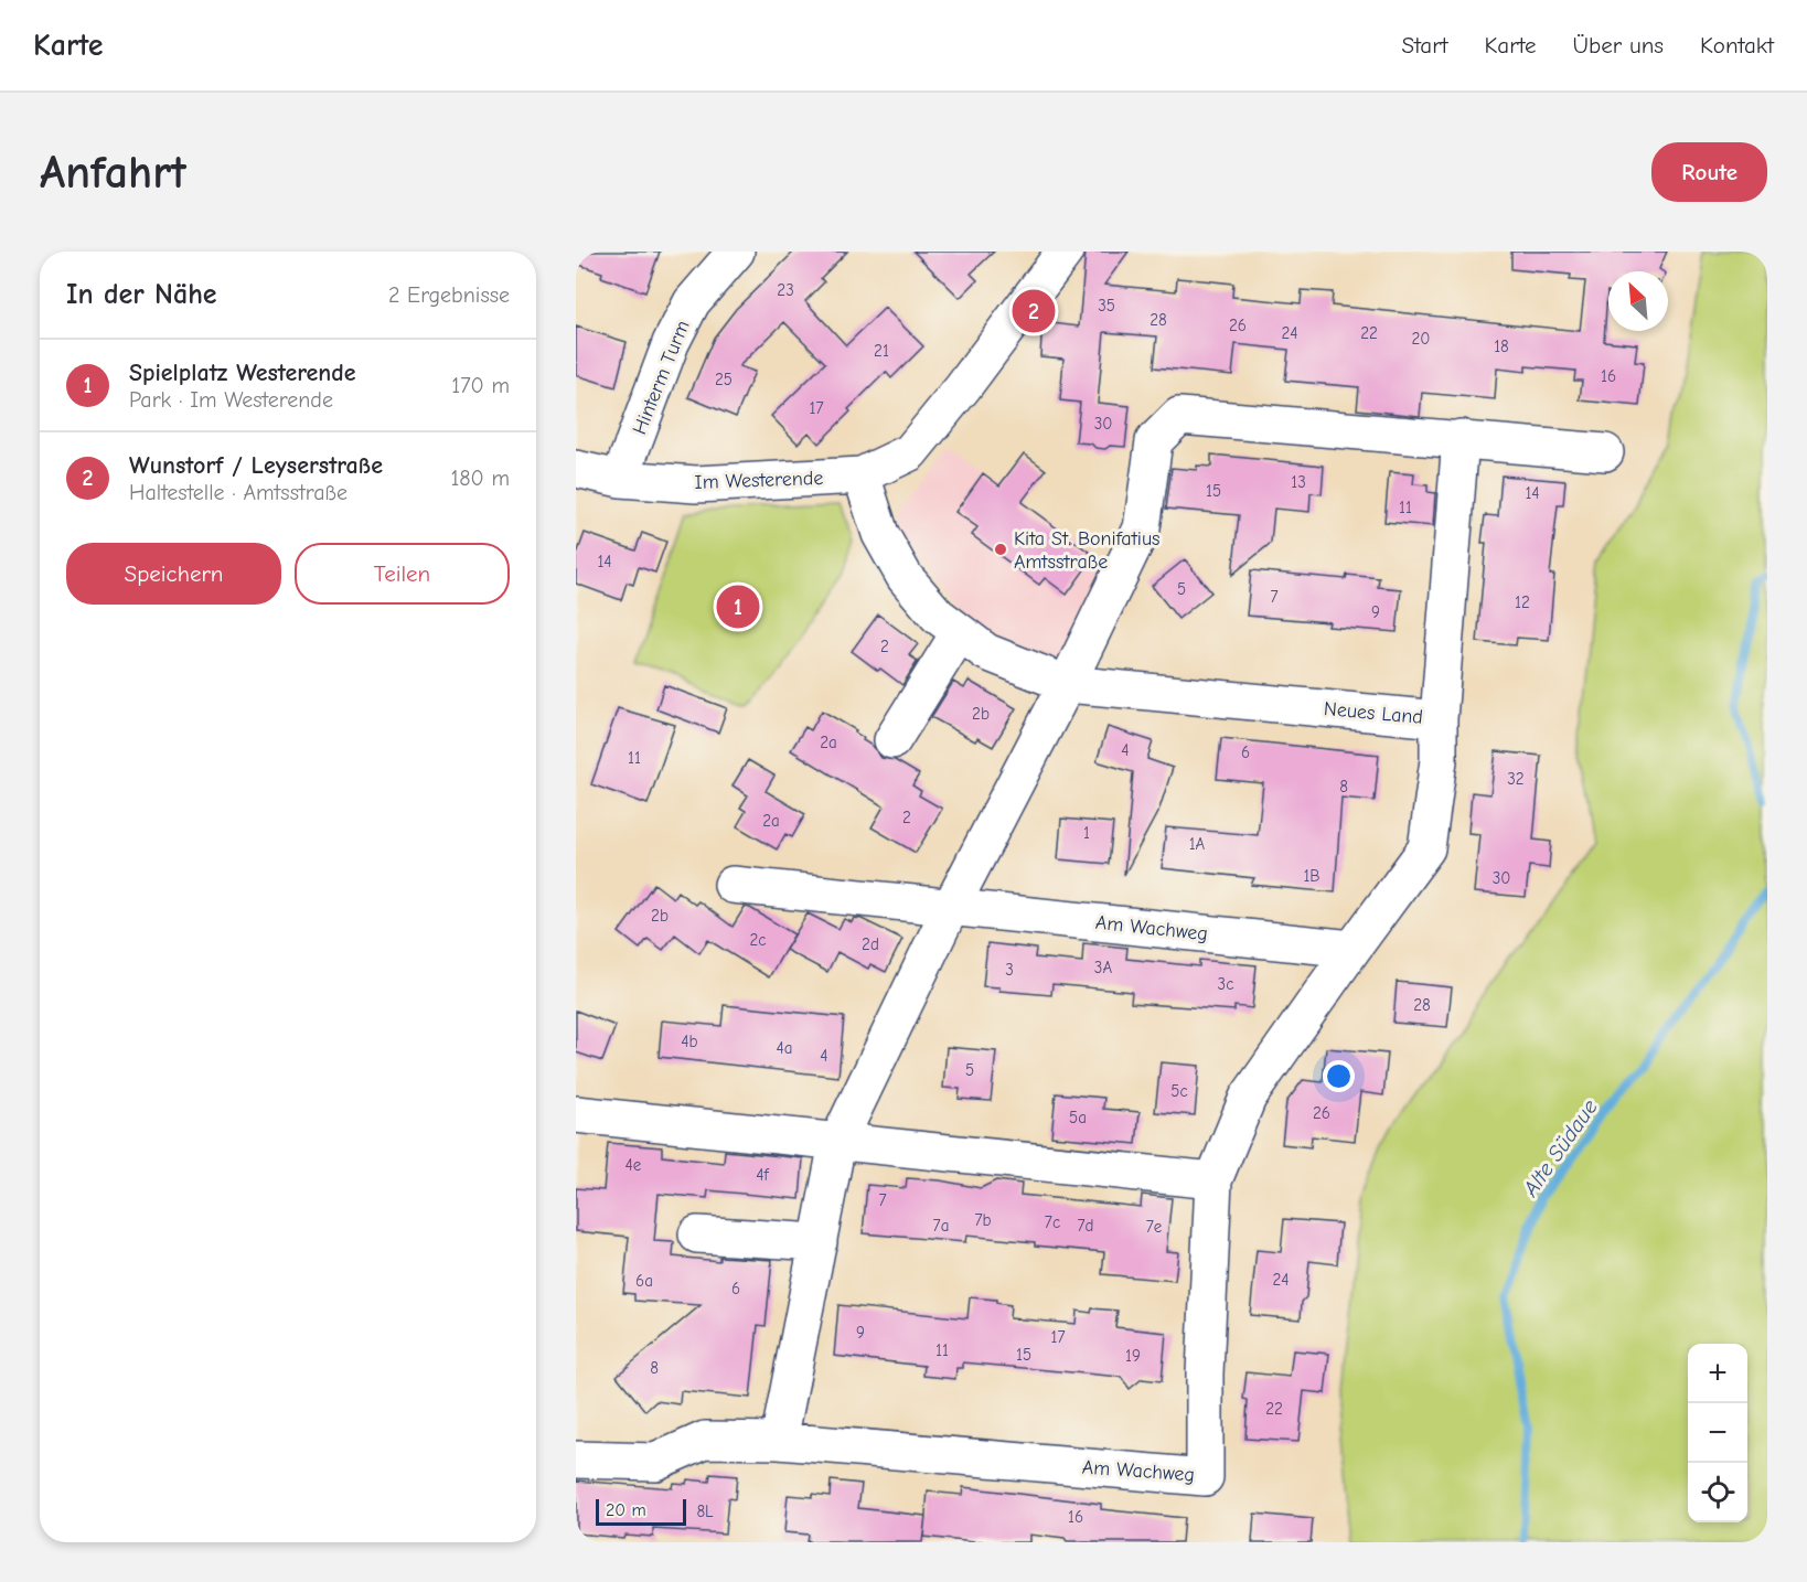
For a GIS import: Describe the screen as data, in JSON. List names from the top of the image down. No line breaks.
{"streets":{"street":["Hinterm Turm","Im Westerende","Neues Land","Am Wachweg"]},"crossings":[["Hinterm Turm","Im Westerende"],["Im Westerende","Neues Land"],["Neues Land","Am Wachweg"]],"water":["Alte Südaue"],"places":["Kita St. Bonifatius Amtsstraße"],"house_numbers":["23","35","28","26","24","22","20","18","21","16","25","17","30","13","15","14","11","14","5","7","12","9","2","2b","2a","4","6","11","32","8","2","2a","1","1A","1B","30","2b","2c","2d","3A","3","3c","28","4b","4a","4","5","5c","26","5a","4e","4f","7","7b","7c","7a","7d","7e","24","6a","6","9","17","11","15","19","8","22","8L","16"],"scale_bar":"20 m","north":"top left","page":{"header":"Karte","nav":["Start","Karte","Über uns","Kontakt"],"buttons":["Route",["Speichern","Teilen"]],"title":"Anfahrt","heading":["In der Nähe","2 Ergebnisse"],"pins":["2","1"],"list":[{"mark":"1","name":"Spielplatz Westerende","note":"Park · Im Westerende","value":"170 m"},{"mark":"2","name":"Wunstorf / Leyserstraße","note":"Haltestelle · Amtsstraße","value":"180 m"}],"map_buttons":["+","−"],"scale":"20 m"}}
